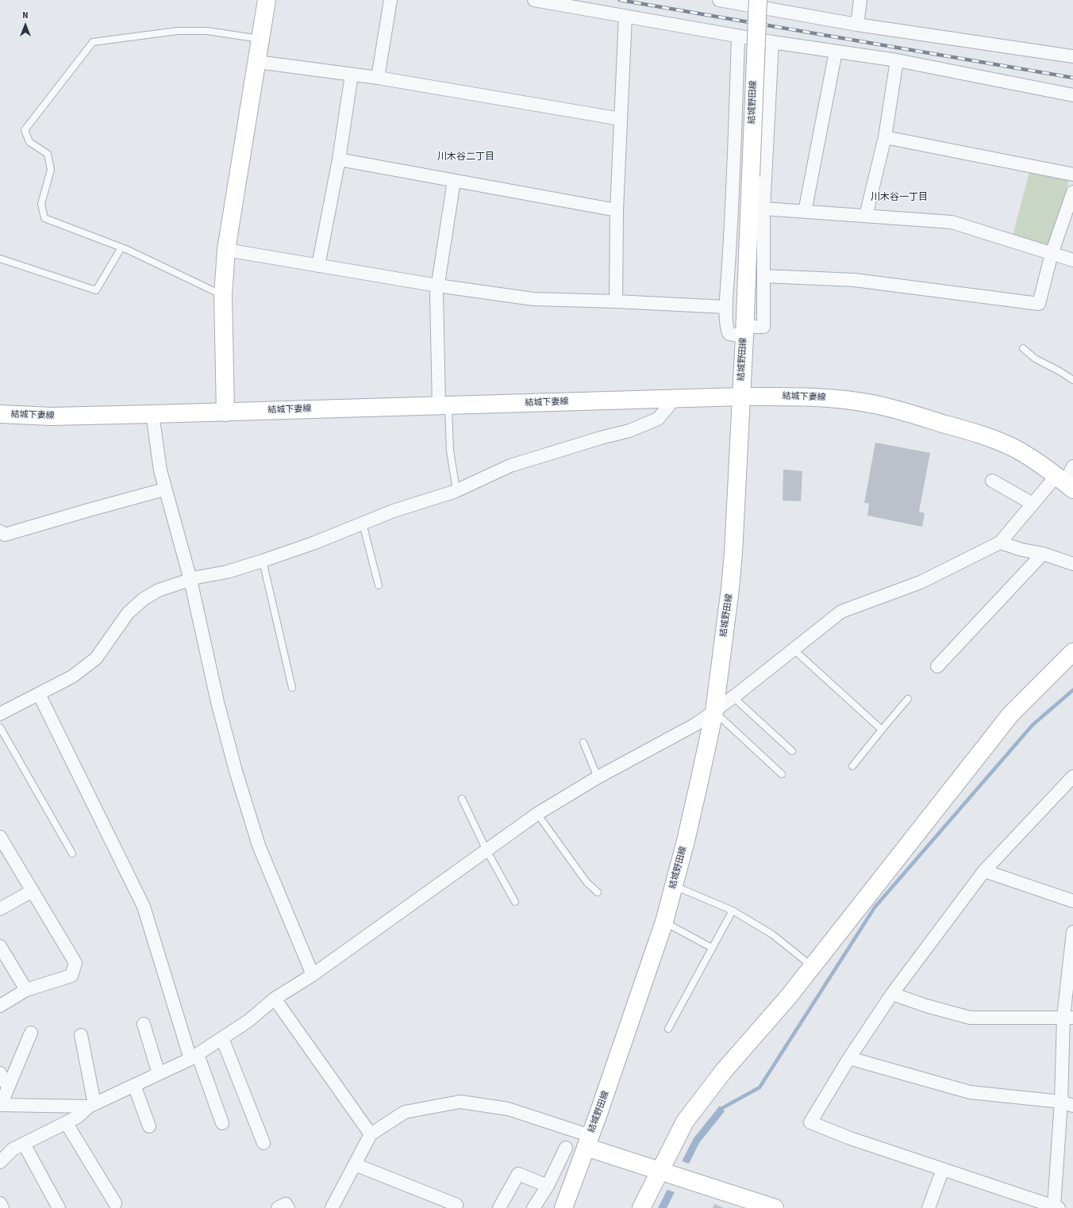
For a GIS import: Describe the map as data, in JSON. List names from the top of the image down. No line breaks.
{"streets":{"main road":["結城野田線","結城下妻線"]},"crossings":[["結城野田線","結城下妻線"]],"districts":["川木谷二丁目","川木谷一丁目"],"north":"top"}
